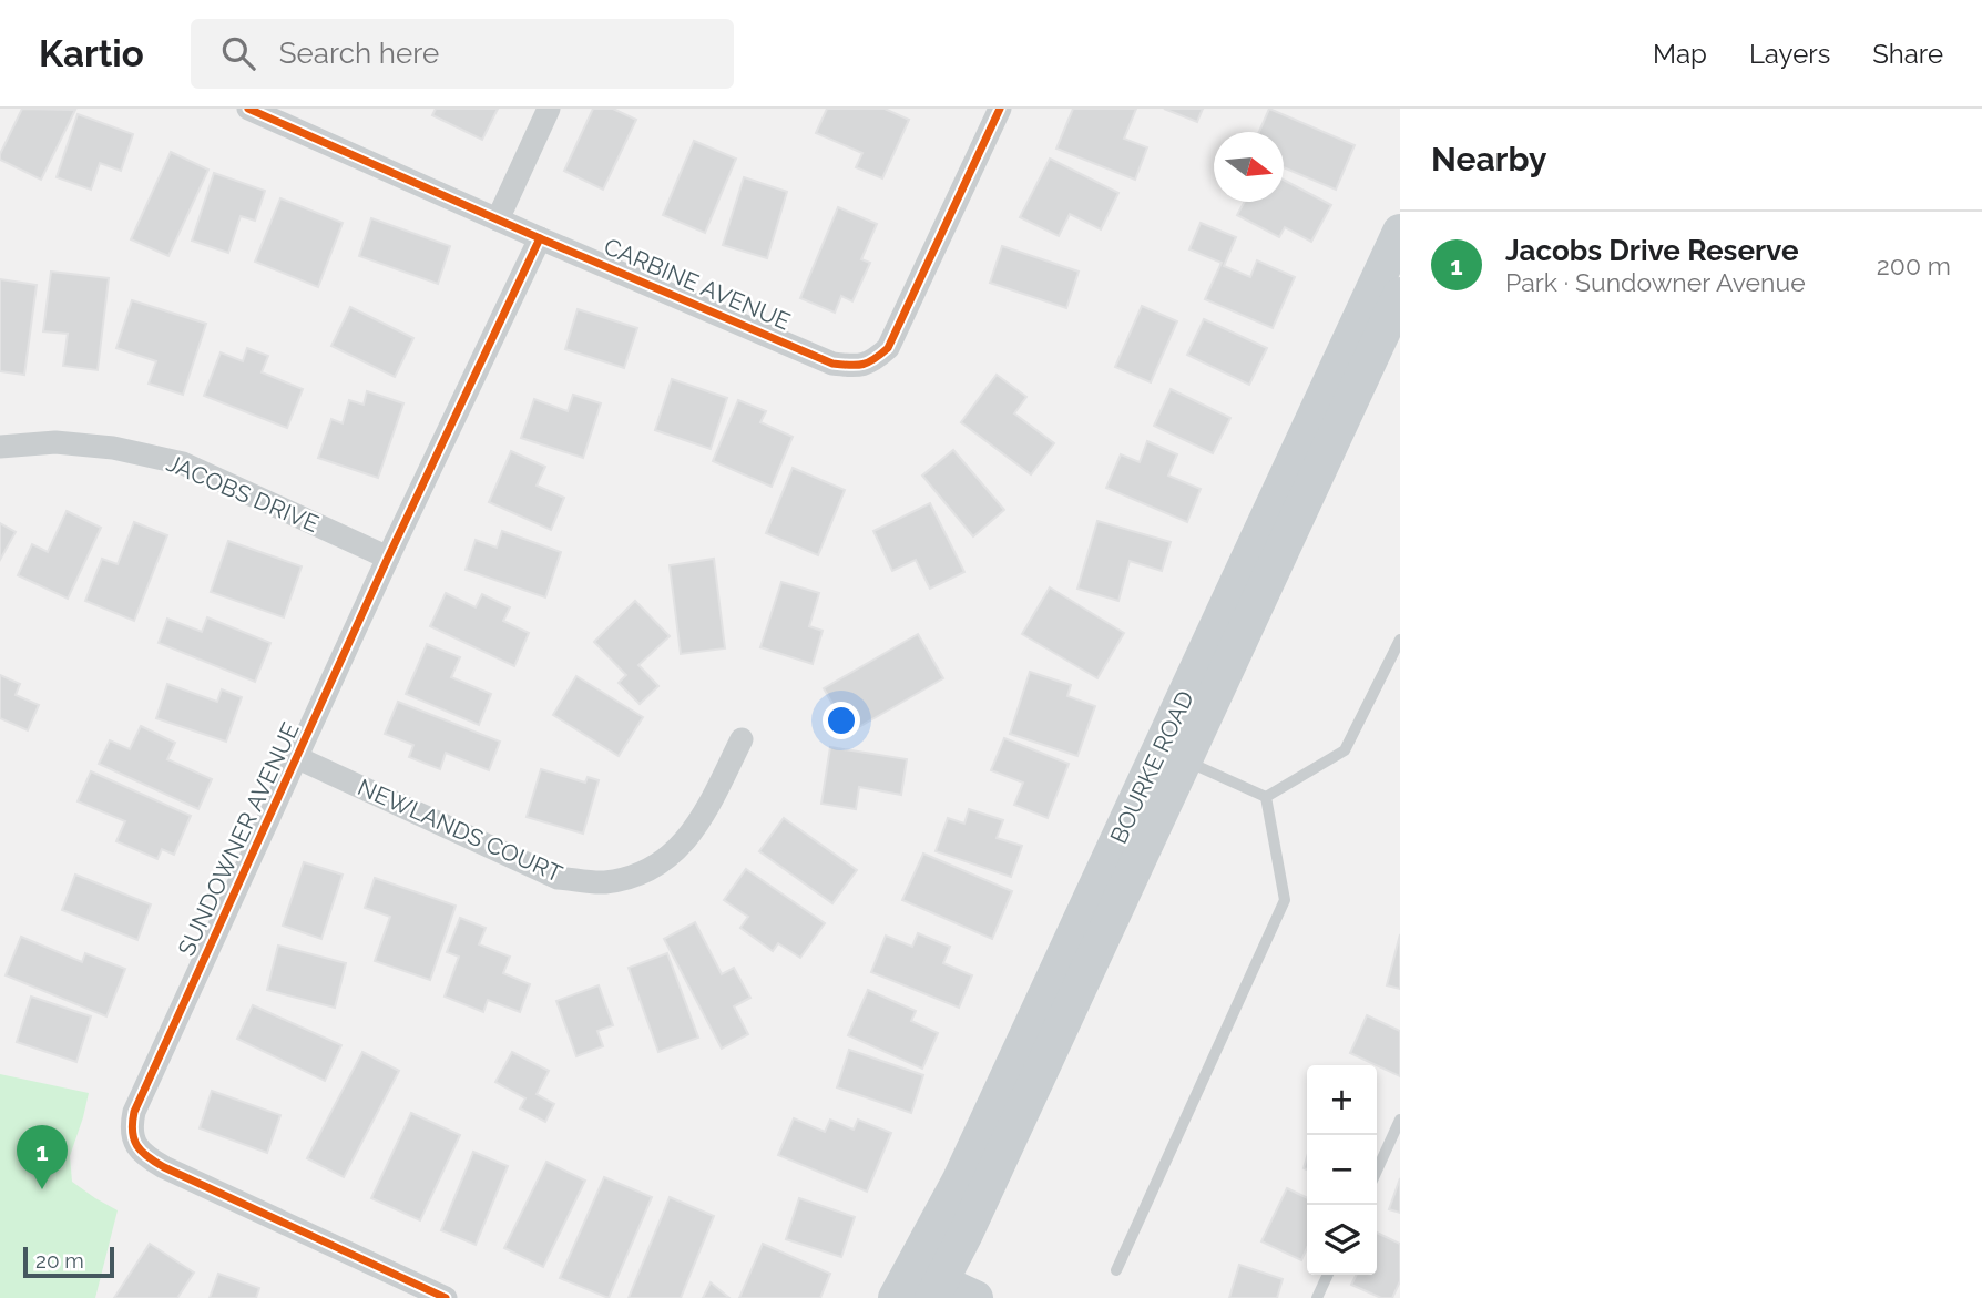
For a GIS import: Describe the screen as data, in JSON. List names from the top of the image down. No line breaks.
{"streets":{"main road":["BOURKE ROAD"],"street":["CARBINE AVENUE","JACOBS DRIVE","NEWLANDS COURT","SUNDOWNER AVENUE"]},"crossings":[["CARBINE AVENUE","SUNDOWNER AVENUE"],["JACOBS DRIVE","SUNDOWNER AVENUE"],["NEWLANDS COURT","SUNDOWNER AVENUE"]],"scale_bar":"20 m","north":"right","page":{"header":"Kartio","search":"Search here","nav":["Map","Layers","Share"],"heading":"Nearby","list":[{"mark":"1","name":"Jacobs Drive Reserve","note":"Park · Sundowner Avenue","value":"200 m"}],"map_buttons":["+","−"],"pins":"1","scale":"20 m"}}
